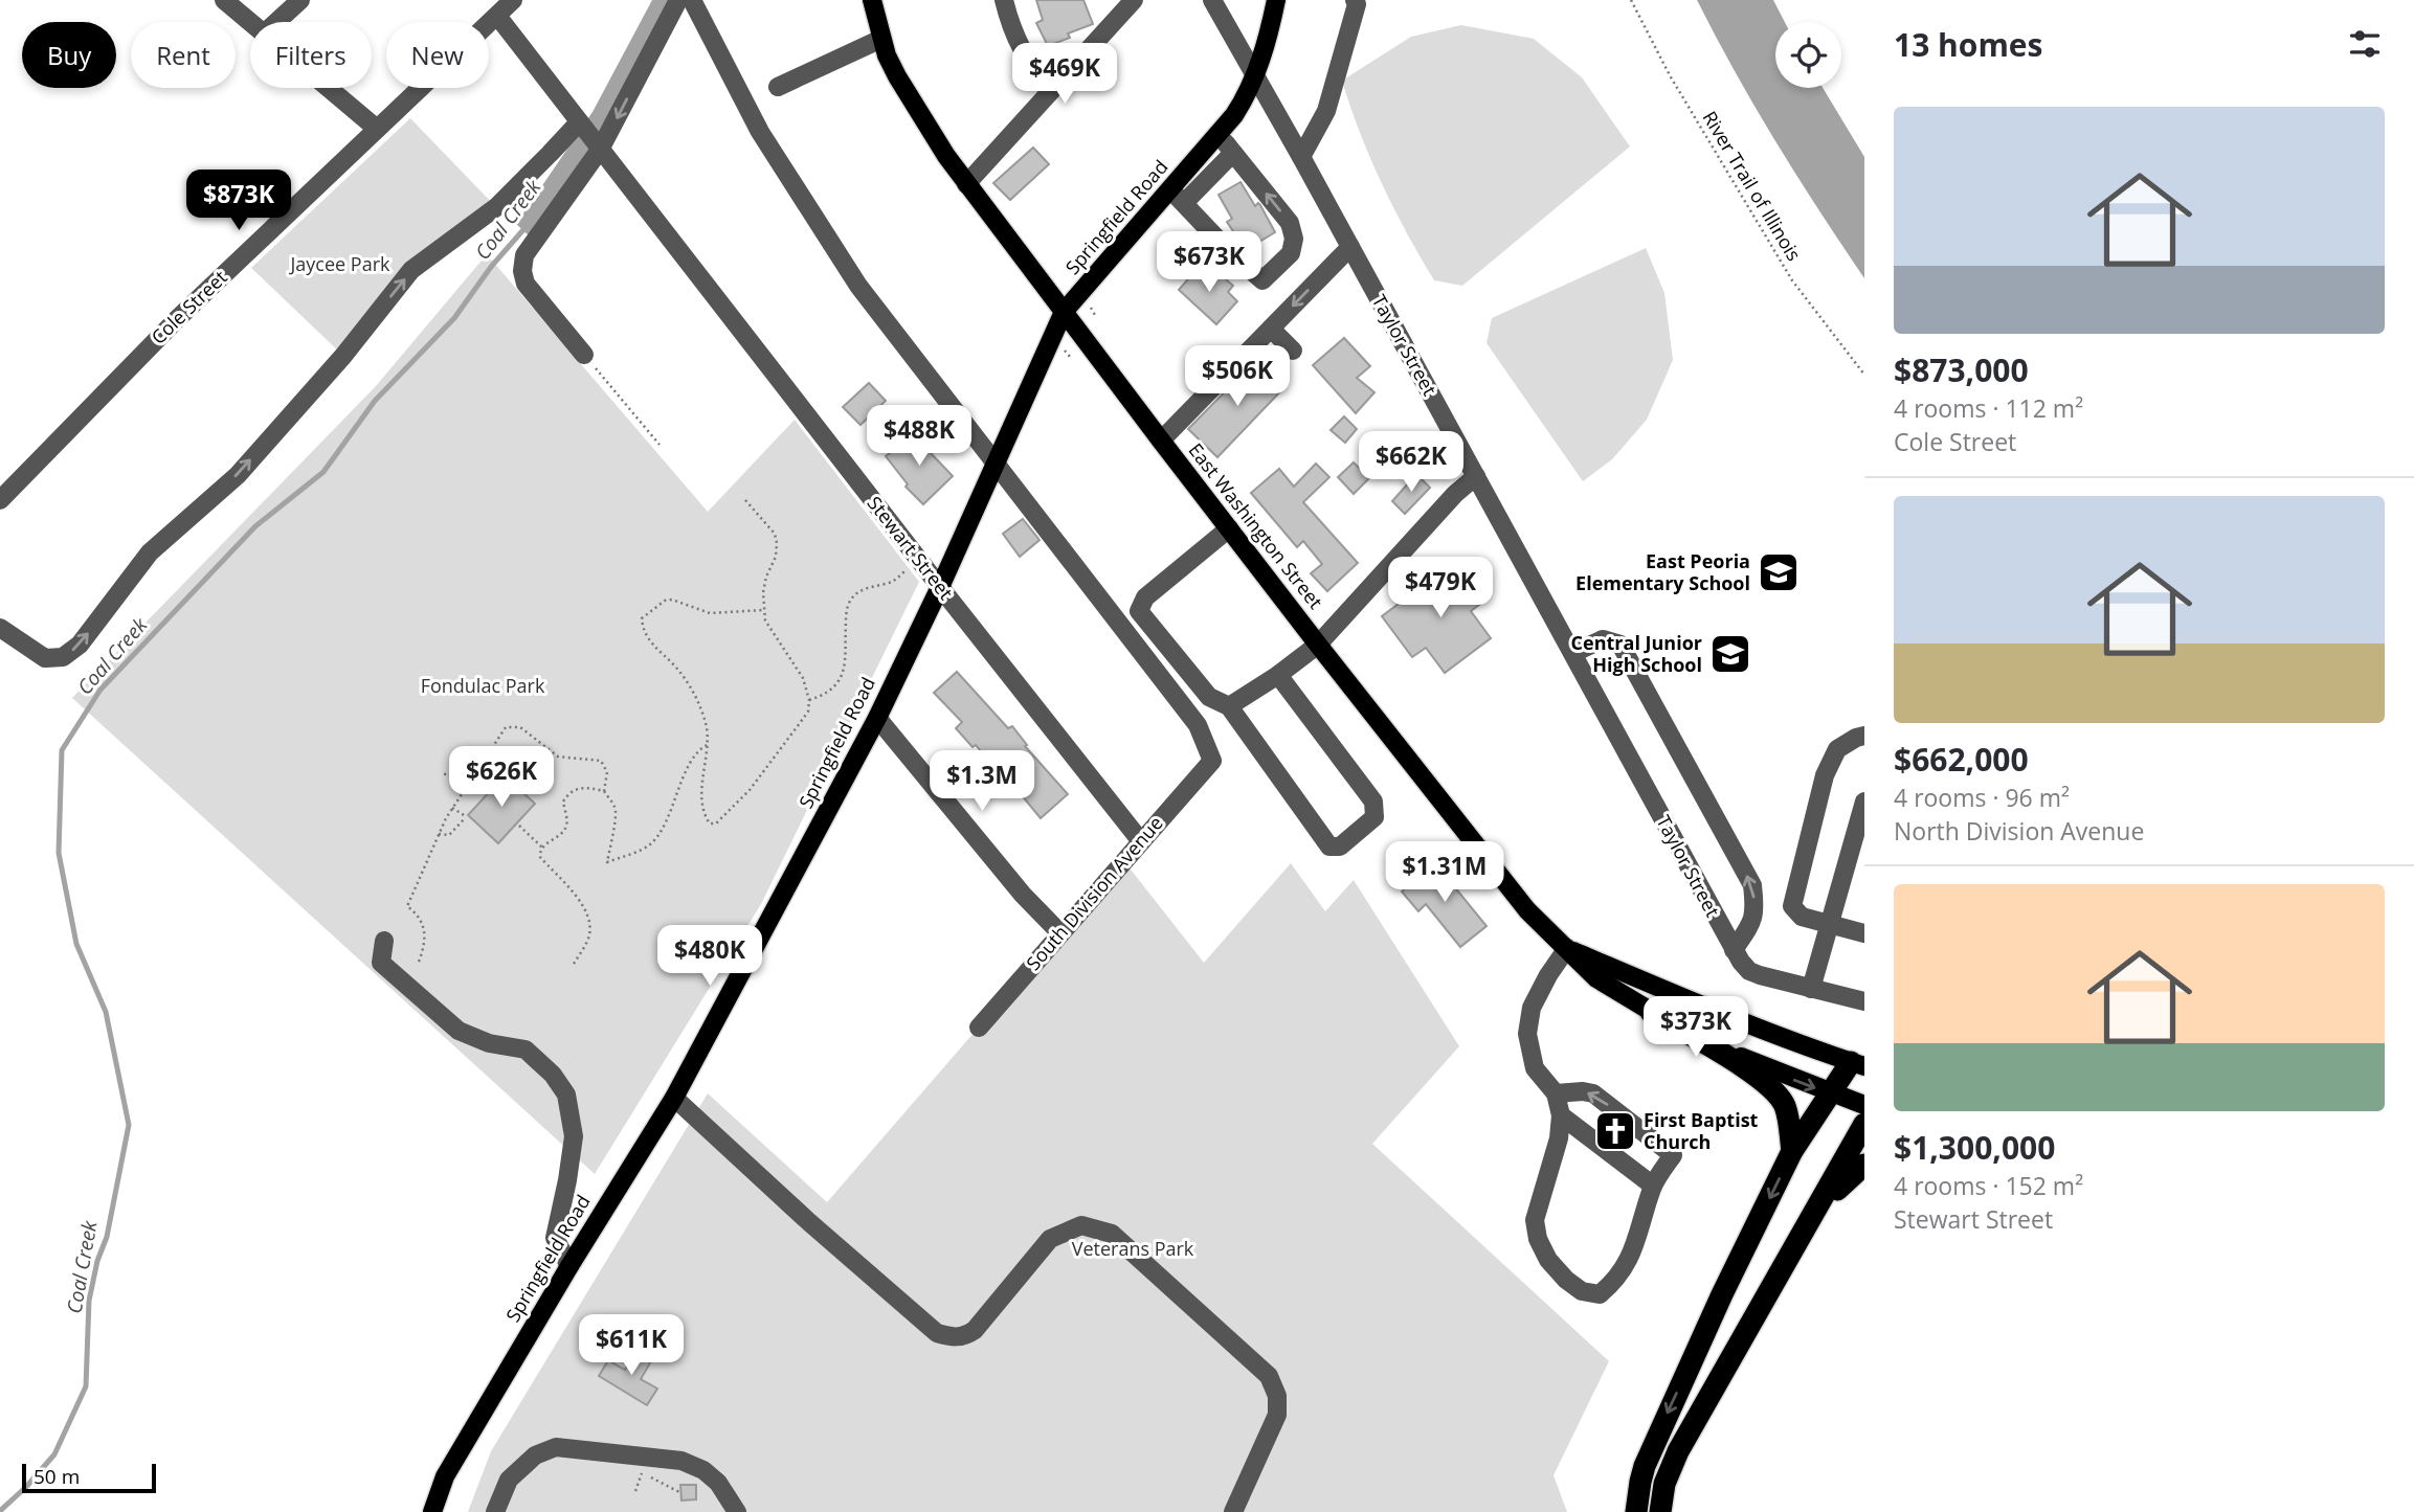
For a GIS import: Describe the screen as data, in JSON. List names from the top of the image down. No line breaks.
{"streets":{"main road":["Springfield Road","East Washington Street"],"street":["Cole Street","Taylor Street","Stewart Street","South Division Avenue"],"path":["River Trail of Illinois"]},"crossings":[["Springfield Road","Taylor Street"],["Springfield Road","East Washington Street"],["Springfield Road","Stewart Street"],["Springfield Road","South Division Avenue"],["Stewart Street","South Division Avenue"]],"water":["Coal Creek"],"parks":["Jaycee Park","Fondulac Park","Veterans Park"],"places":{"school or university":["East Peoria Elementary School","Central Junior High School"],"church":["First Baptist Church"]},"scale_bar":"50 m","page":{"heading":"13 homes","chip":["Buy","Rent","Filters","New"],"price":["$469K","$873K","$673K","$506K","$488K","$662K","$479K","$626K","$1.3M","$1.31M","$480K","$373K","$611K"],"list":[{"name":"$873,000","note":"4 rooms · 112 m² · Cole Street"},{"name":"$662,000","note":"4 rooms · 96 m² · North Division Avenue"},{"name":"$1,300,000","note":"4 rooms · 152 m² · Stewart Street"}],"scale":"50 m"}}
